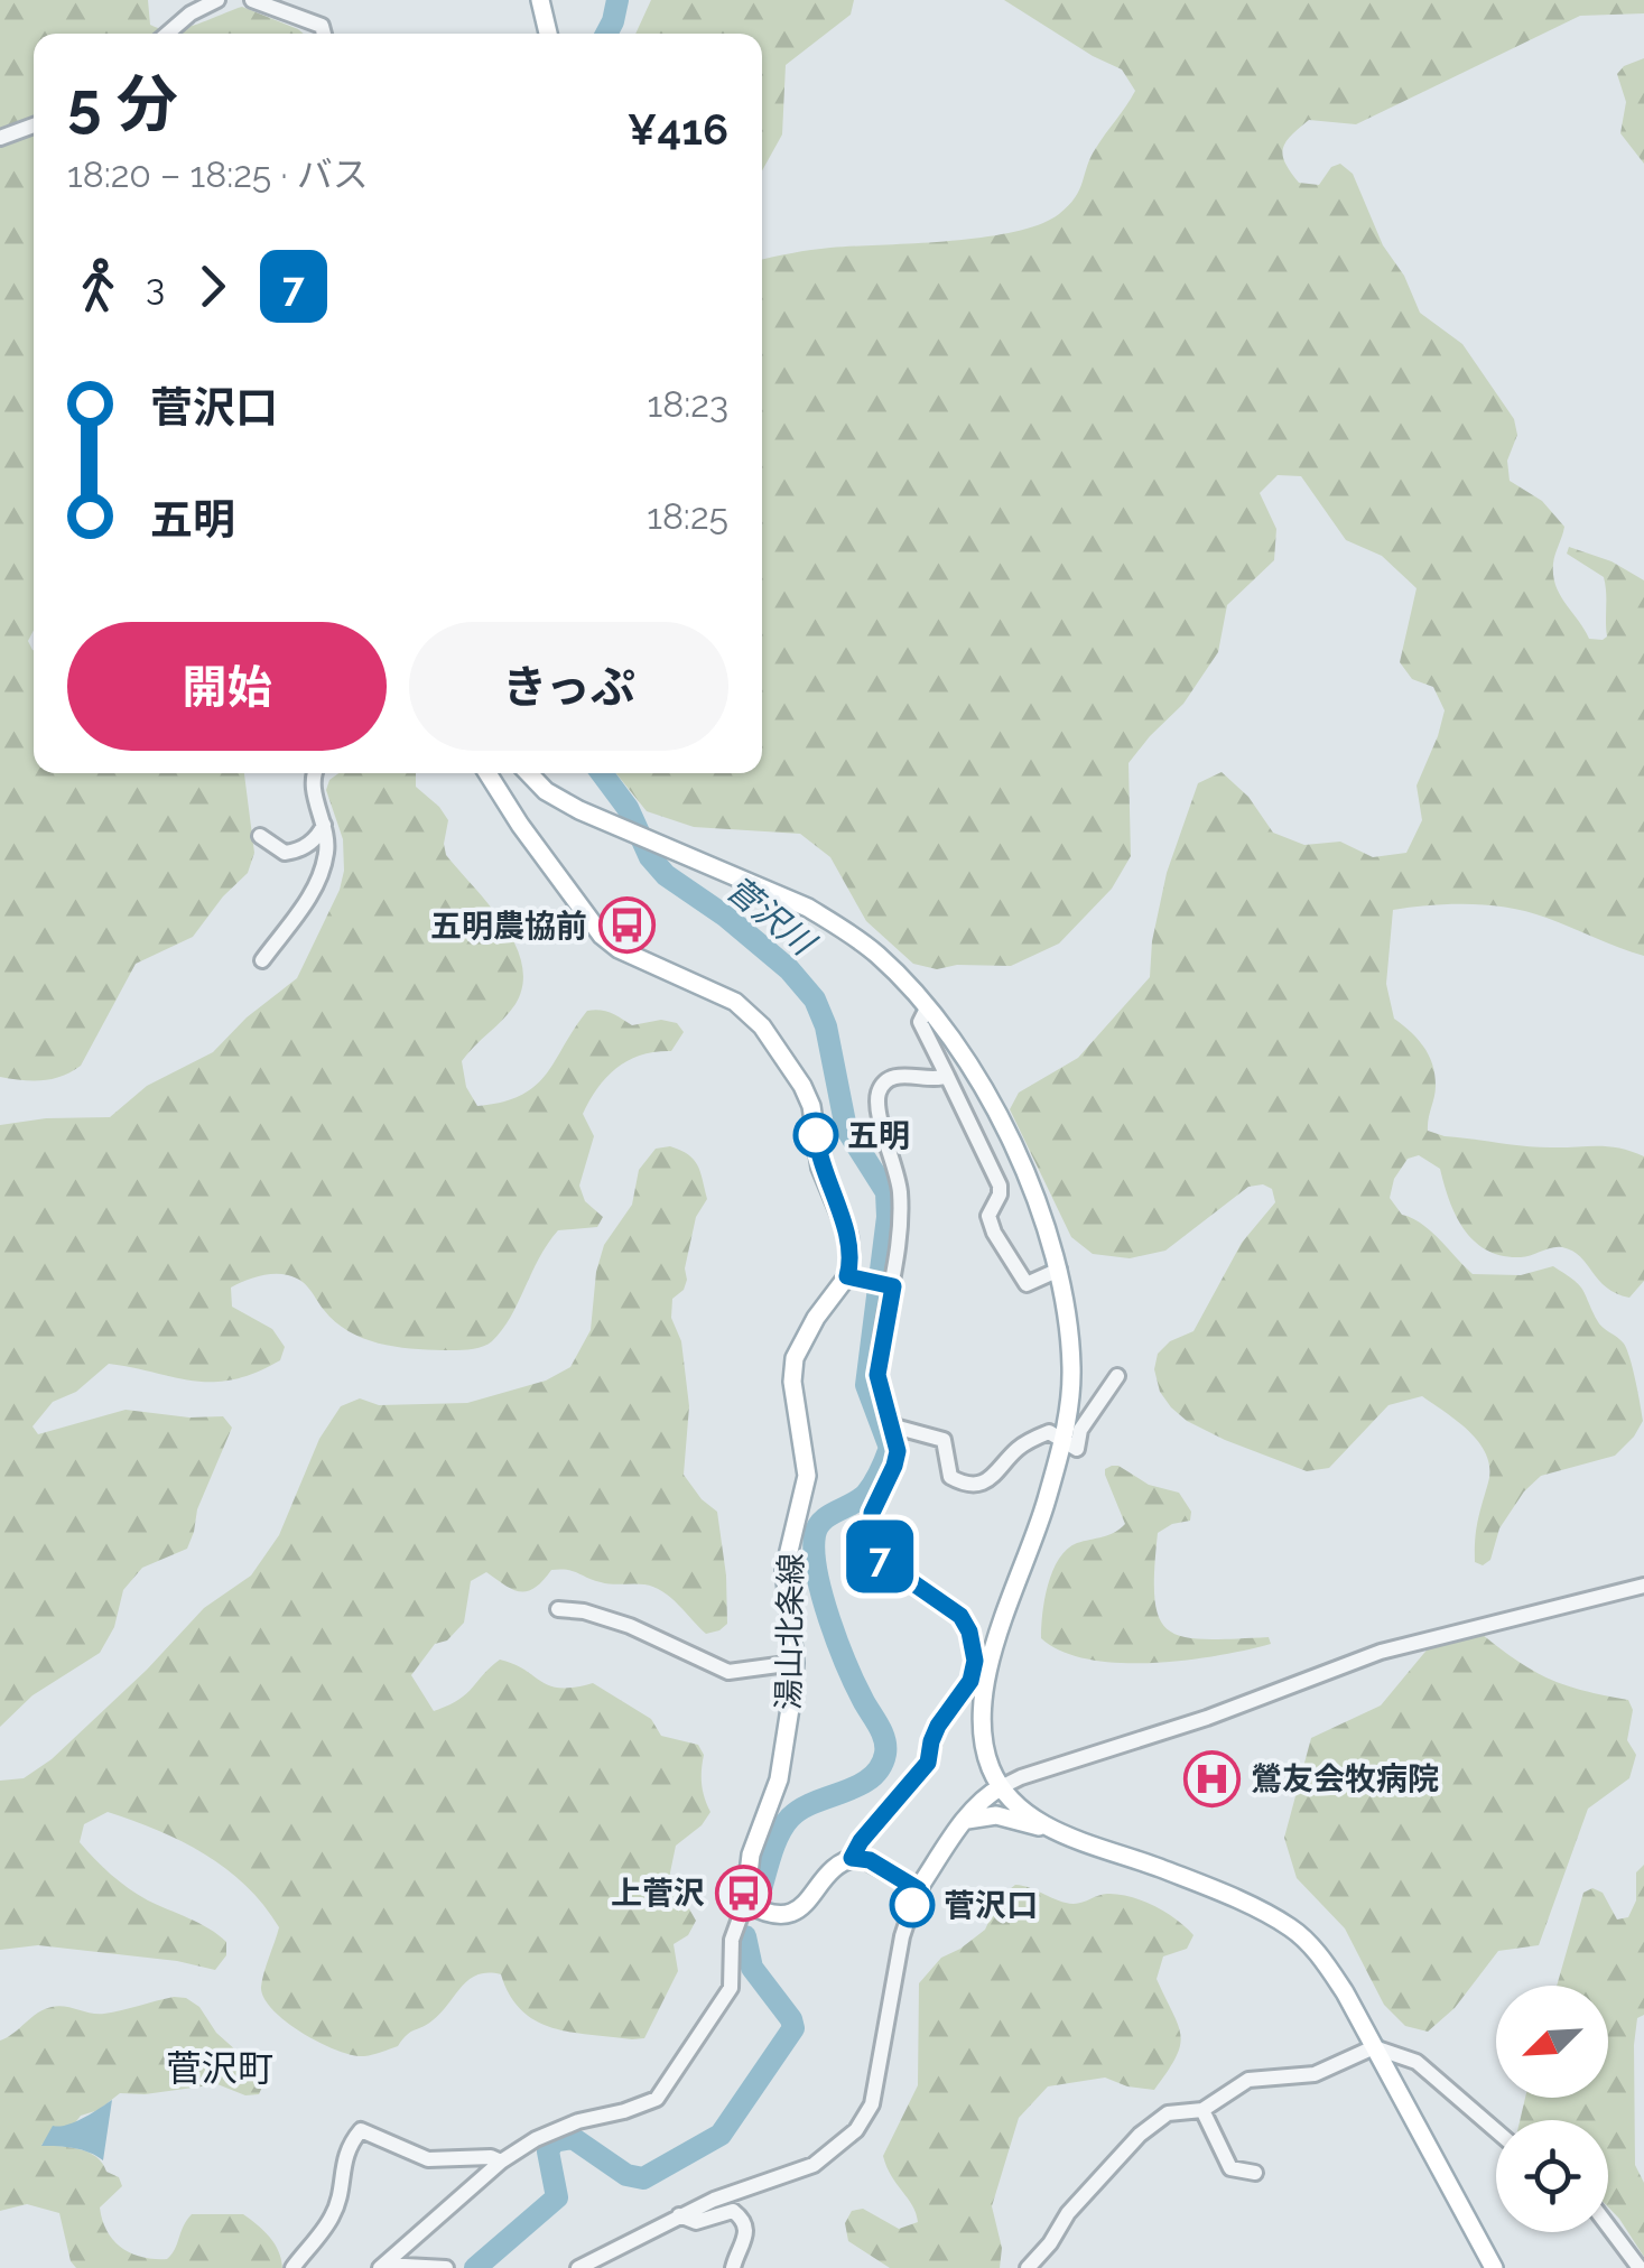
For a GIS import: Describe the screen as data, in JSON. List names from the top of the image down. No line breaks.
{"streets":{"main road":["湯山北条線"]},"districts":["菅沢町"],"water":["菅沢川"],"places":{"bus stop":["五明農協前","上菅沢"],"other":["五明","菅沢口"],"hospital":["鶯友会牧病院"]},"lines":["bus line 7"],"north":"bottom left","page":{"on_map":"7","heading":["5 分","18:20 – 18:25 · バス","¥416"],"legs":["3","7"],"list":[{"name":"菅沢口","value":"18:23"},{"name":"五明","value":"18:25"}],"buttons":["開始","きっぷ"]}}
